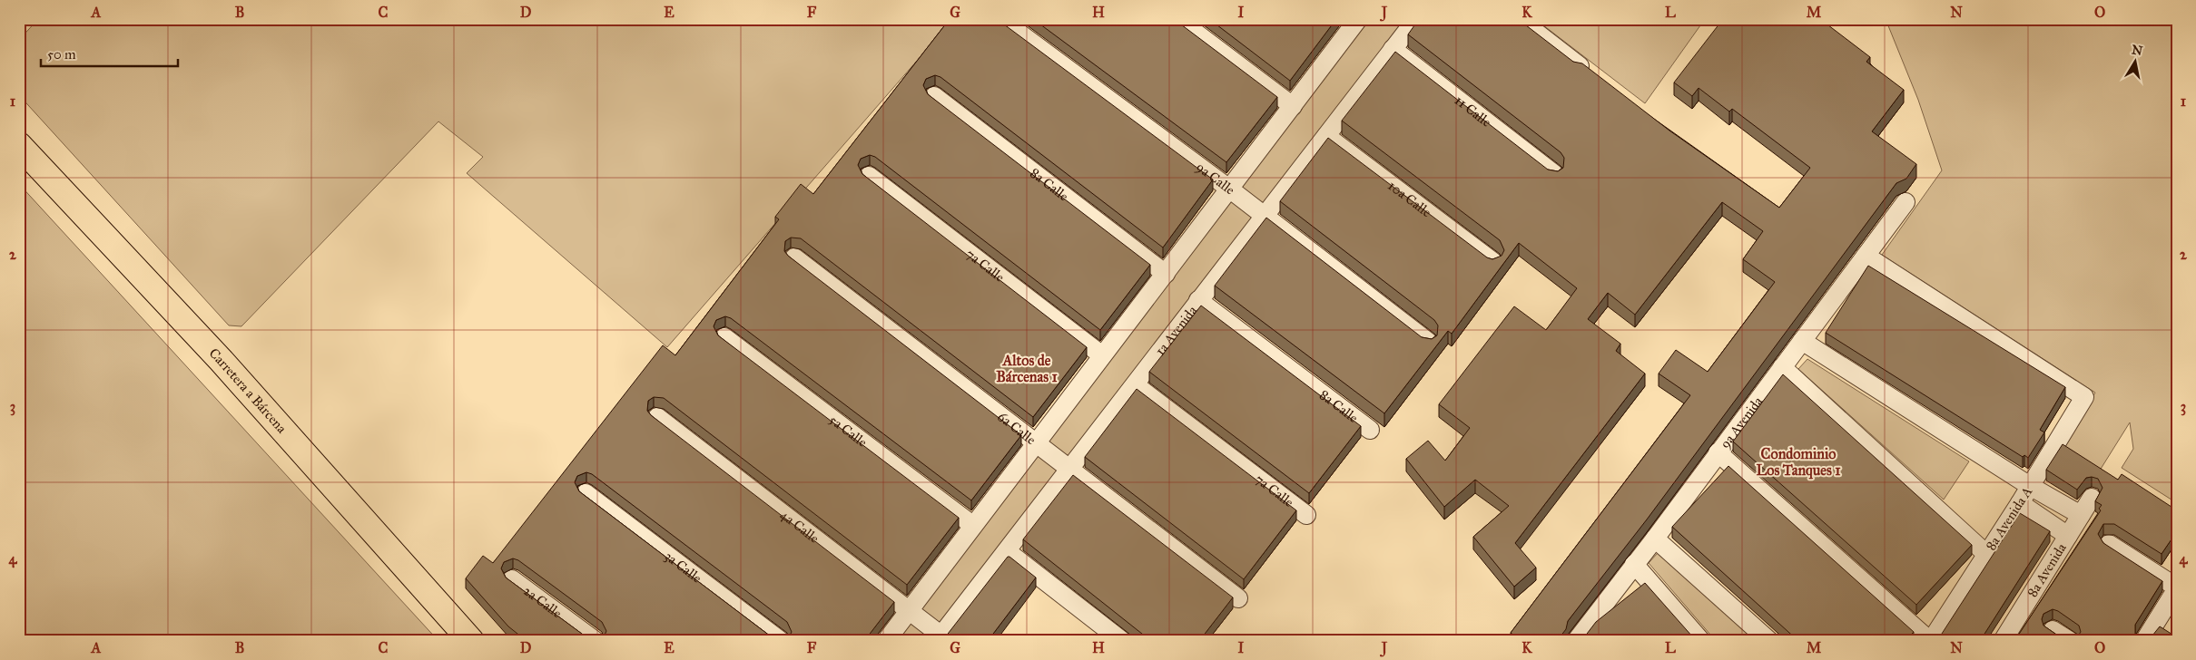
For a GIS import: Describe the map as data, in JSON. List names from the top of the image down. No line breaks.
{"streets":{"main road":["Carretera a Bárcena"],"street":["11 Calle","9a Calle","8a Calle","10a Calle","7a Calle","1a Avenida","9a Avenida","6a Calle","5a Calle","8a Avenida A","4a Calle","3a Calle","8a Avenida","2a Calle"]},"crossings":[["11 Calle","1a Avenida"],["9a Calle","1a Avenida"],["8a Calle","1a Avenida"],["10a Calle","1a Avenida"],["7a Calle","1a Avenida"],["1a Avenida","6a Calle"],["1a Avenida","4a Calle"],["9a Avenida","8a Avenida A"]],"districts":["Altos de Bárcenas 1","Condominio Los Tanques 1"],"scale_bar":"50 m","north":"top","grid":{"columns":["A","B","C","D","E","F","G","H","I","J","K","L","M","N","O"],"rows":["1","2","3","4"]}}
